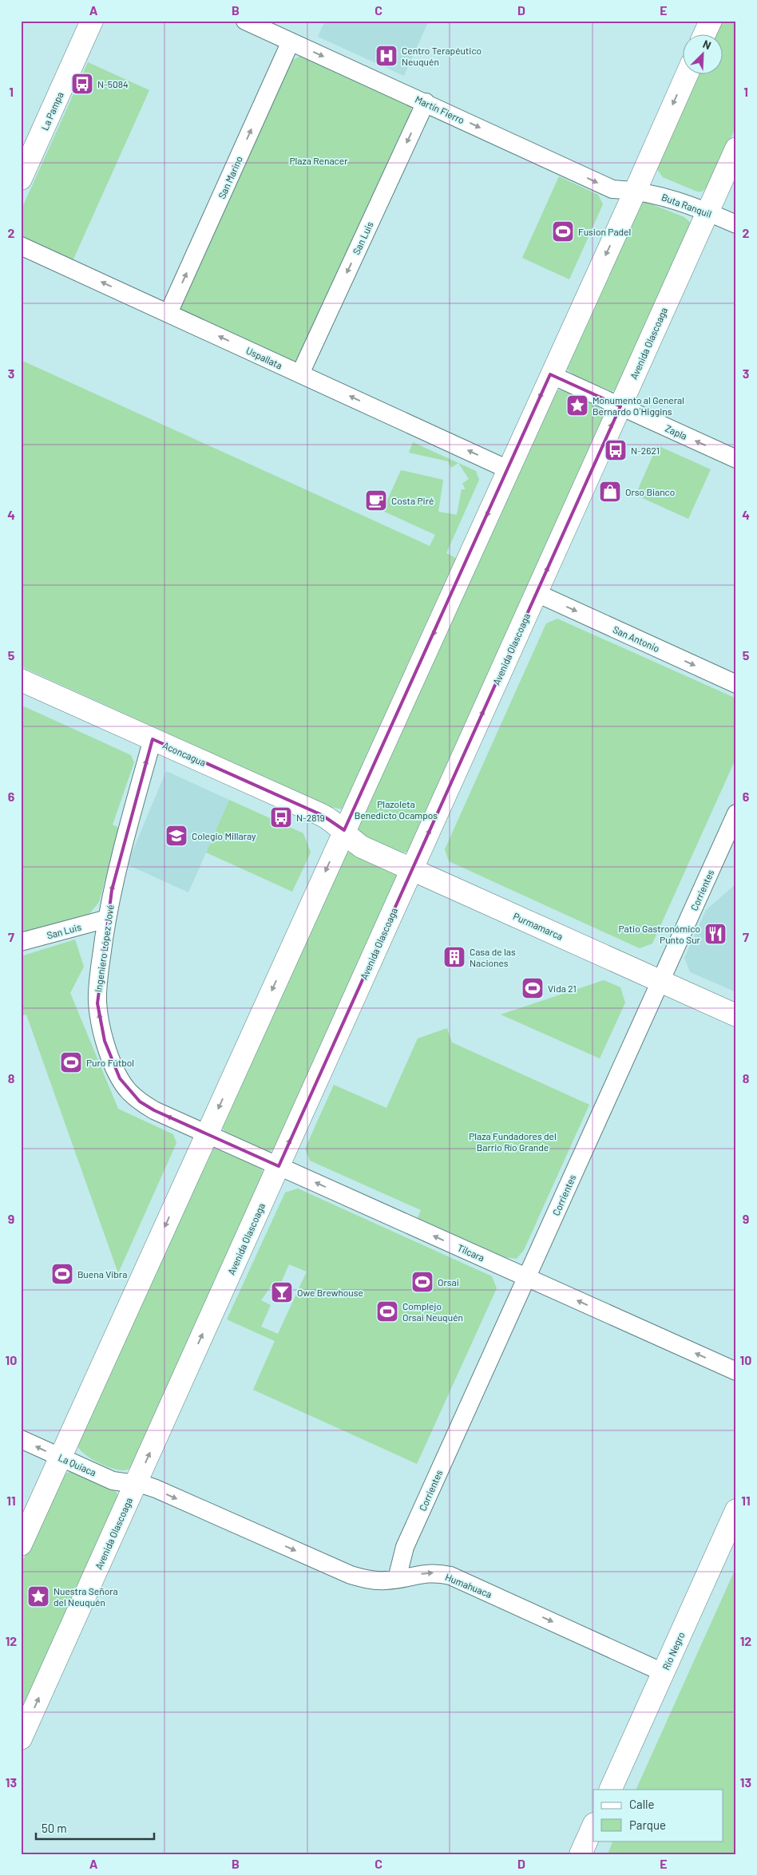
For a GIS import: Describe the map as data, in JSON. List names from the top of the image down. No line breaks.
{"streets":{"main road":["La Pampa","Avenida Olascoaga","Aconcagua","Purmamarca","Río Negro"],"street":["Martín Fierro","San Marino","Buta Ranquil","San Luis","Uspallata","Zapla","San Antonio","Corrientes","Ingeniero López Jové","Tilcara","La Quiaca","Humahuaca"]},"crossings":[["Martín Fierro","San Marino"],["Martín Fierro","Buta Ranquil"],["Martín Fierro","San Luis"],["San Marino","Uspallata"],["Buta Ranquil","Avenida Olascoaga"],["San Luis","Uspallata"],["San Luis","Ingeniero López Jové"],["Avenida Olascoaga","Zapla"],["Avenida Olascoaga","San Antonio"],["Avenida Olascoaga","Purmamarca"],["Avenida Olascoaga","Tilcara"],["Avenida Olascoaga","La Quiaca"],["Avenida Olascoaga","Humahuaca"],["Aconcagua","Purmamarca"],["Aconcagua","Ingeniero López Jové"],["Corrientes","Purmamarca"],["Corrientes","Tilcara"],["Corrientes","Humahuaca"],["Ingeniero López Jové","Tilcara"],["La Quiaca","Humahuaca"],["Humahuaca","Río Negro"]],"one_way":["Martín Fierro","San Marino","San Luis","Uspallata","Zapla","San Antonio","Ingeniero López Jové","Tilcara","La Quiaca","Humahuaca"],"parks":["Plaza Renacer","Plazoleta Benedicto Ocampos","Plaza Fundadores del Barrio Río Grande"],"places":{"hospital":["Centro Terapéutico Neuquén"],"bus stop":["N-5084","N-2621","N-2819"],"sports":["Fusion Padel","Vida 21","Puro Fútbol","Buena Vibra","Orsai","Complejo Orsai Neuquén"],"place":["Monumento al General Bernardo O´Higgins","Nuestra Señora del Neuquén"],"shop":["Orso Bianco"],"cafe":["Costa Piré"],"school or university":["Colegio Millaray"],"restaurant":["Patio Gastronómico Punto Sur"],"building":["Casa de las Naciones"],"bar":["Owe Brewhouse"]},"legend":["Calle","Parque"],"scale_bar":"50 m","north":"top right","grid":{"columns":["A","B","C","D","E"],"rows":["1","2","3","4","5","6","7","8","9","10","11","12","13"]}}
